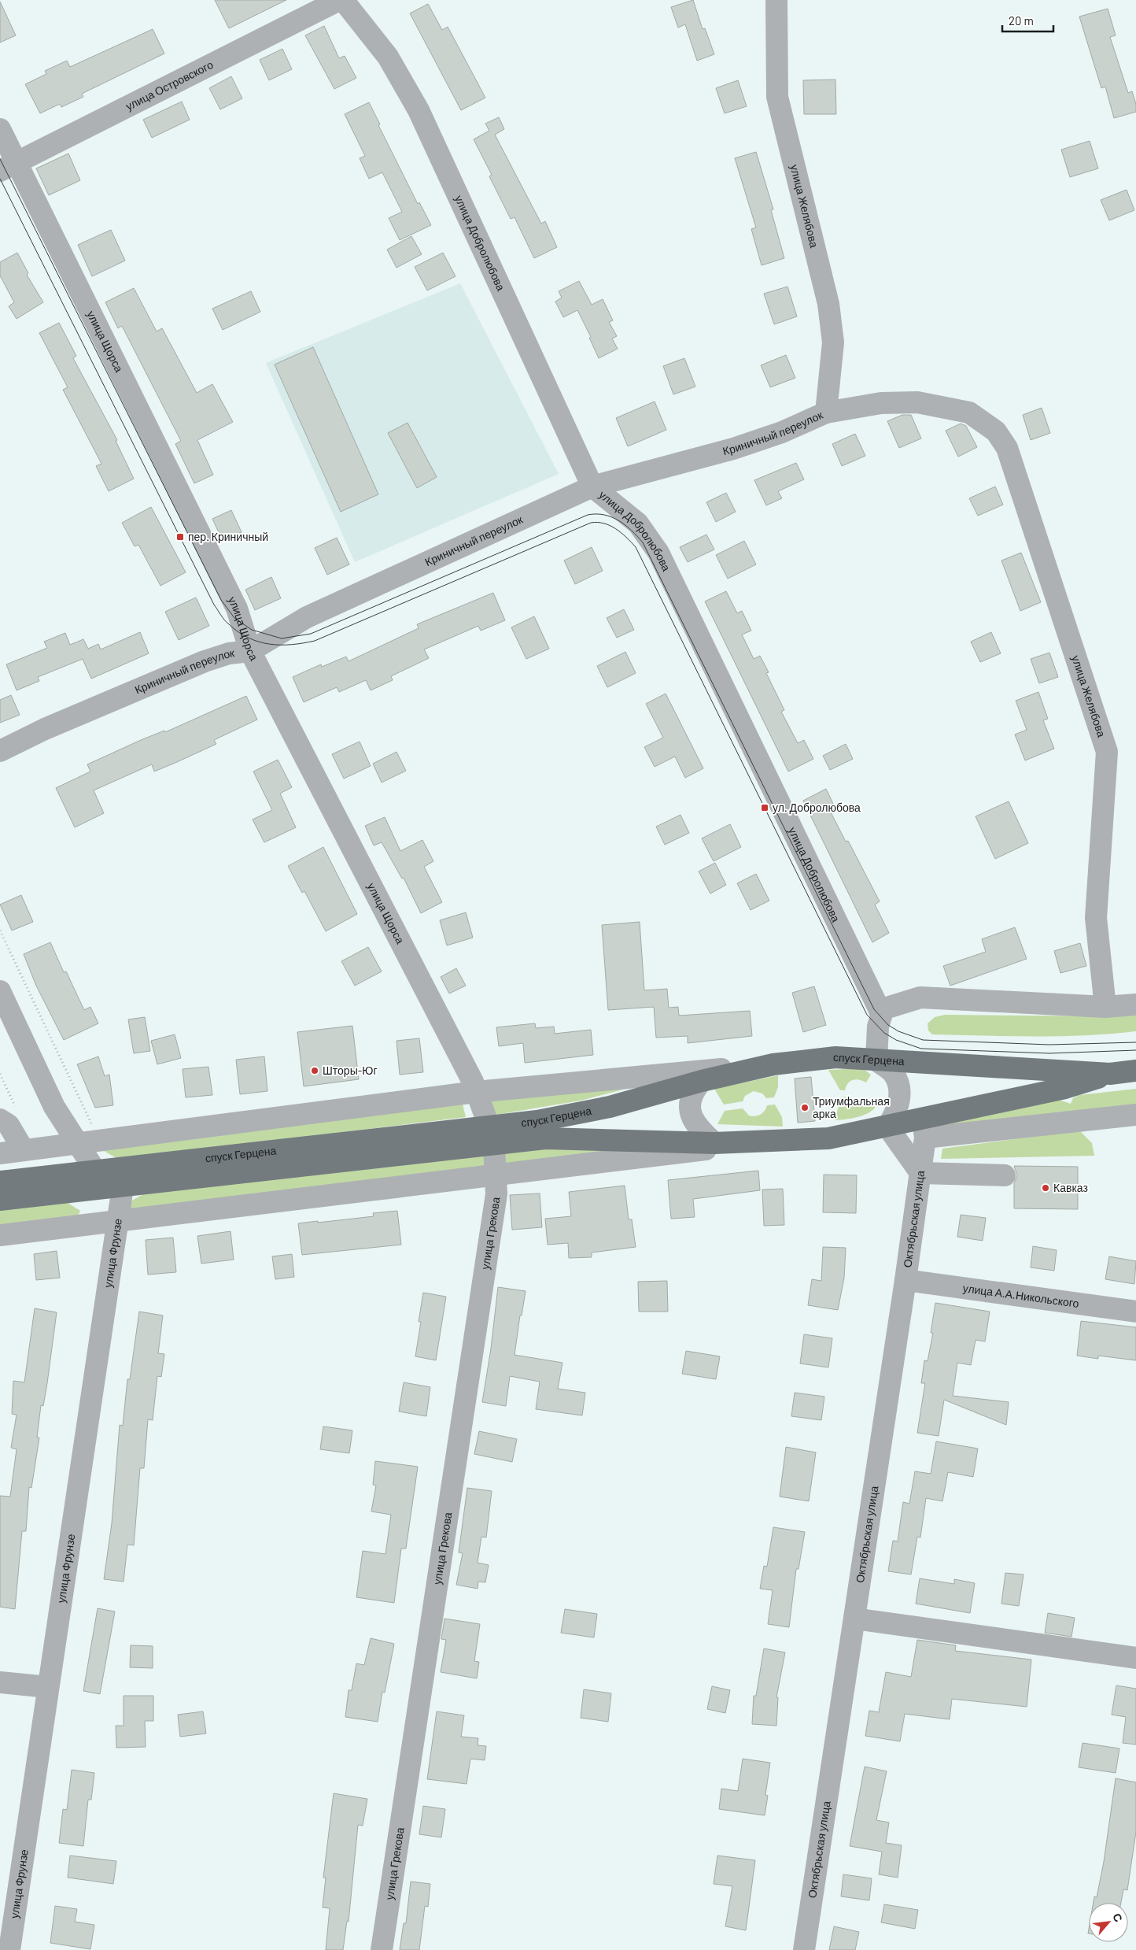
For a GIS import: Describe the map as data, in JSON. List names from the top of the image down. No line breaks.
{"streets":{"main road":["спуск Герцена"],"street":["улица Островского","улица Желябова","улица Добролюбова","улица Щорса","Криничный переулок","Октябрьская улица","улица Грекова","улица Фрунзе","улица А.А.Никольского"]},"crossings":[["улица Островского","улица Щорса"],["улица Желябова","Криничный переулок"],["улица Добролюбова","Криничный переулок"],["улица Щорса","Криничный переулок"],["улица Щорса","спуск Герцена"],["улица Щорса","улица Грекова"],["спуск Герцена","Октябрьская улица"],["спуск Герцена","улица Грекова"],["спуск Герцена","улица Фрунзе"],["Октябрьская улица","улица А.А.Никольского"]],"places":{"transit":["пер. Криничный","ул. Добролюбова"],"other":["Шторы-Юг","Триумфальная арка","Кавказ"]},"scale_bar":"20 m","north":"top right"}
